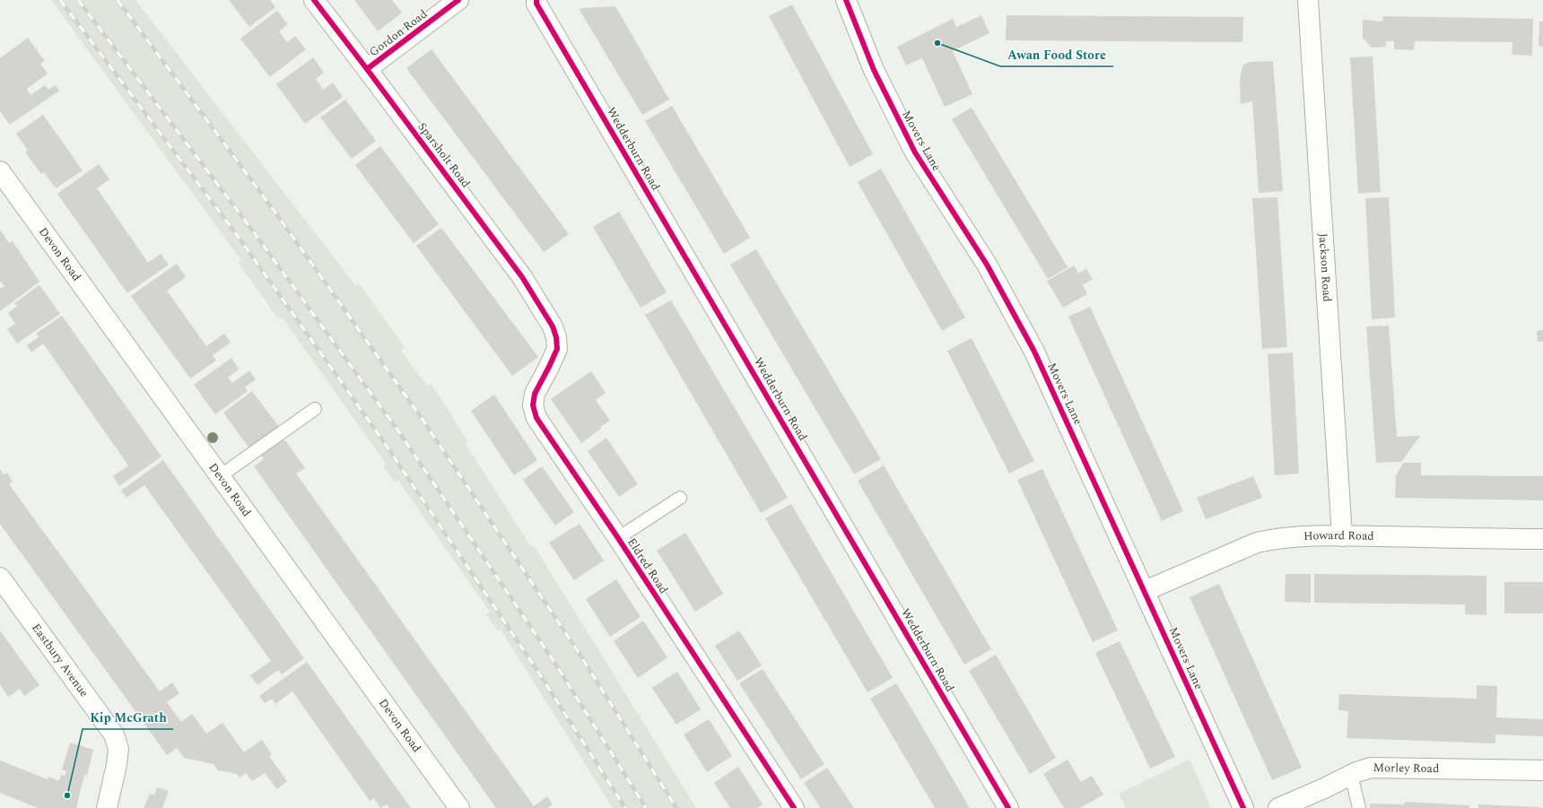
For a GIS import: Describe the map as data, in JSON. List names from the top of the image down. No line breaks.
{"streets":{"street":["Gordon Road","Movers Lane","Wedderburn Road","Sparsholt Road","Devon Road","Jackson Road","Howard Road","Eldred Road","Eastbury Avenue","Morley Road"]},"crossings":[["Gordon Road","Sparsholt Road"],["Movers Lane","Howard Road"],["Sparsholt Road","Eldred Road"],["Jackson Road","Howard Road"]],"places":["Awan Food Store","Kip McGrath"]}
